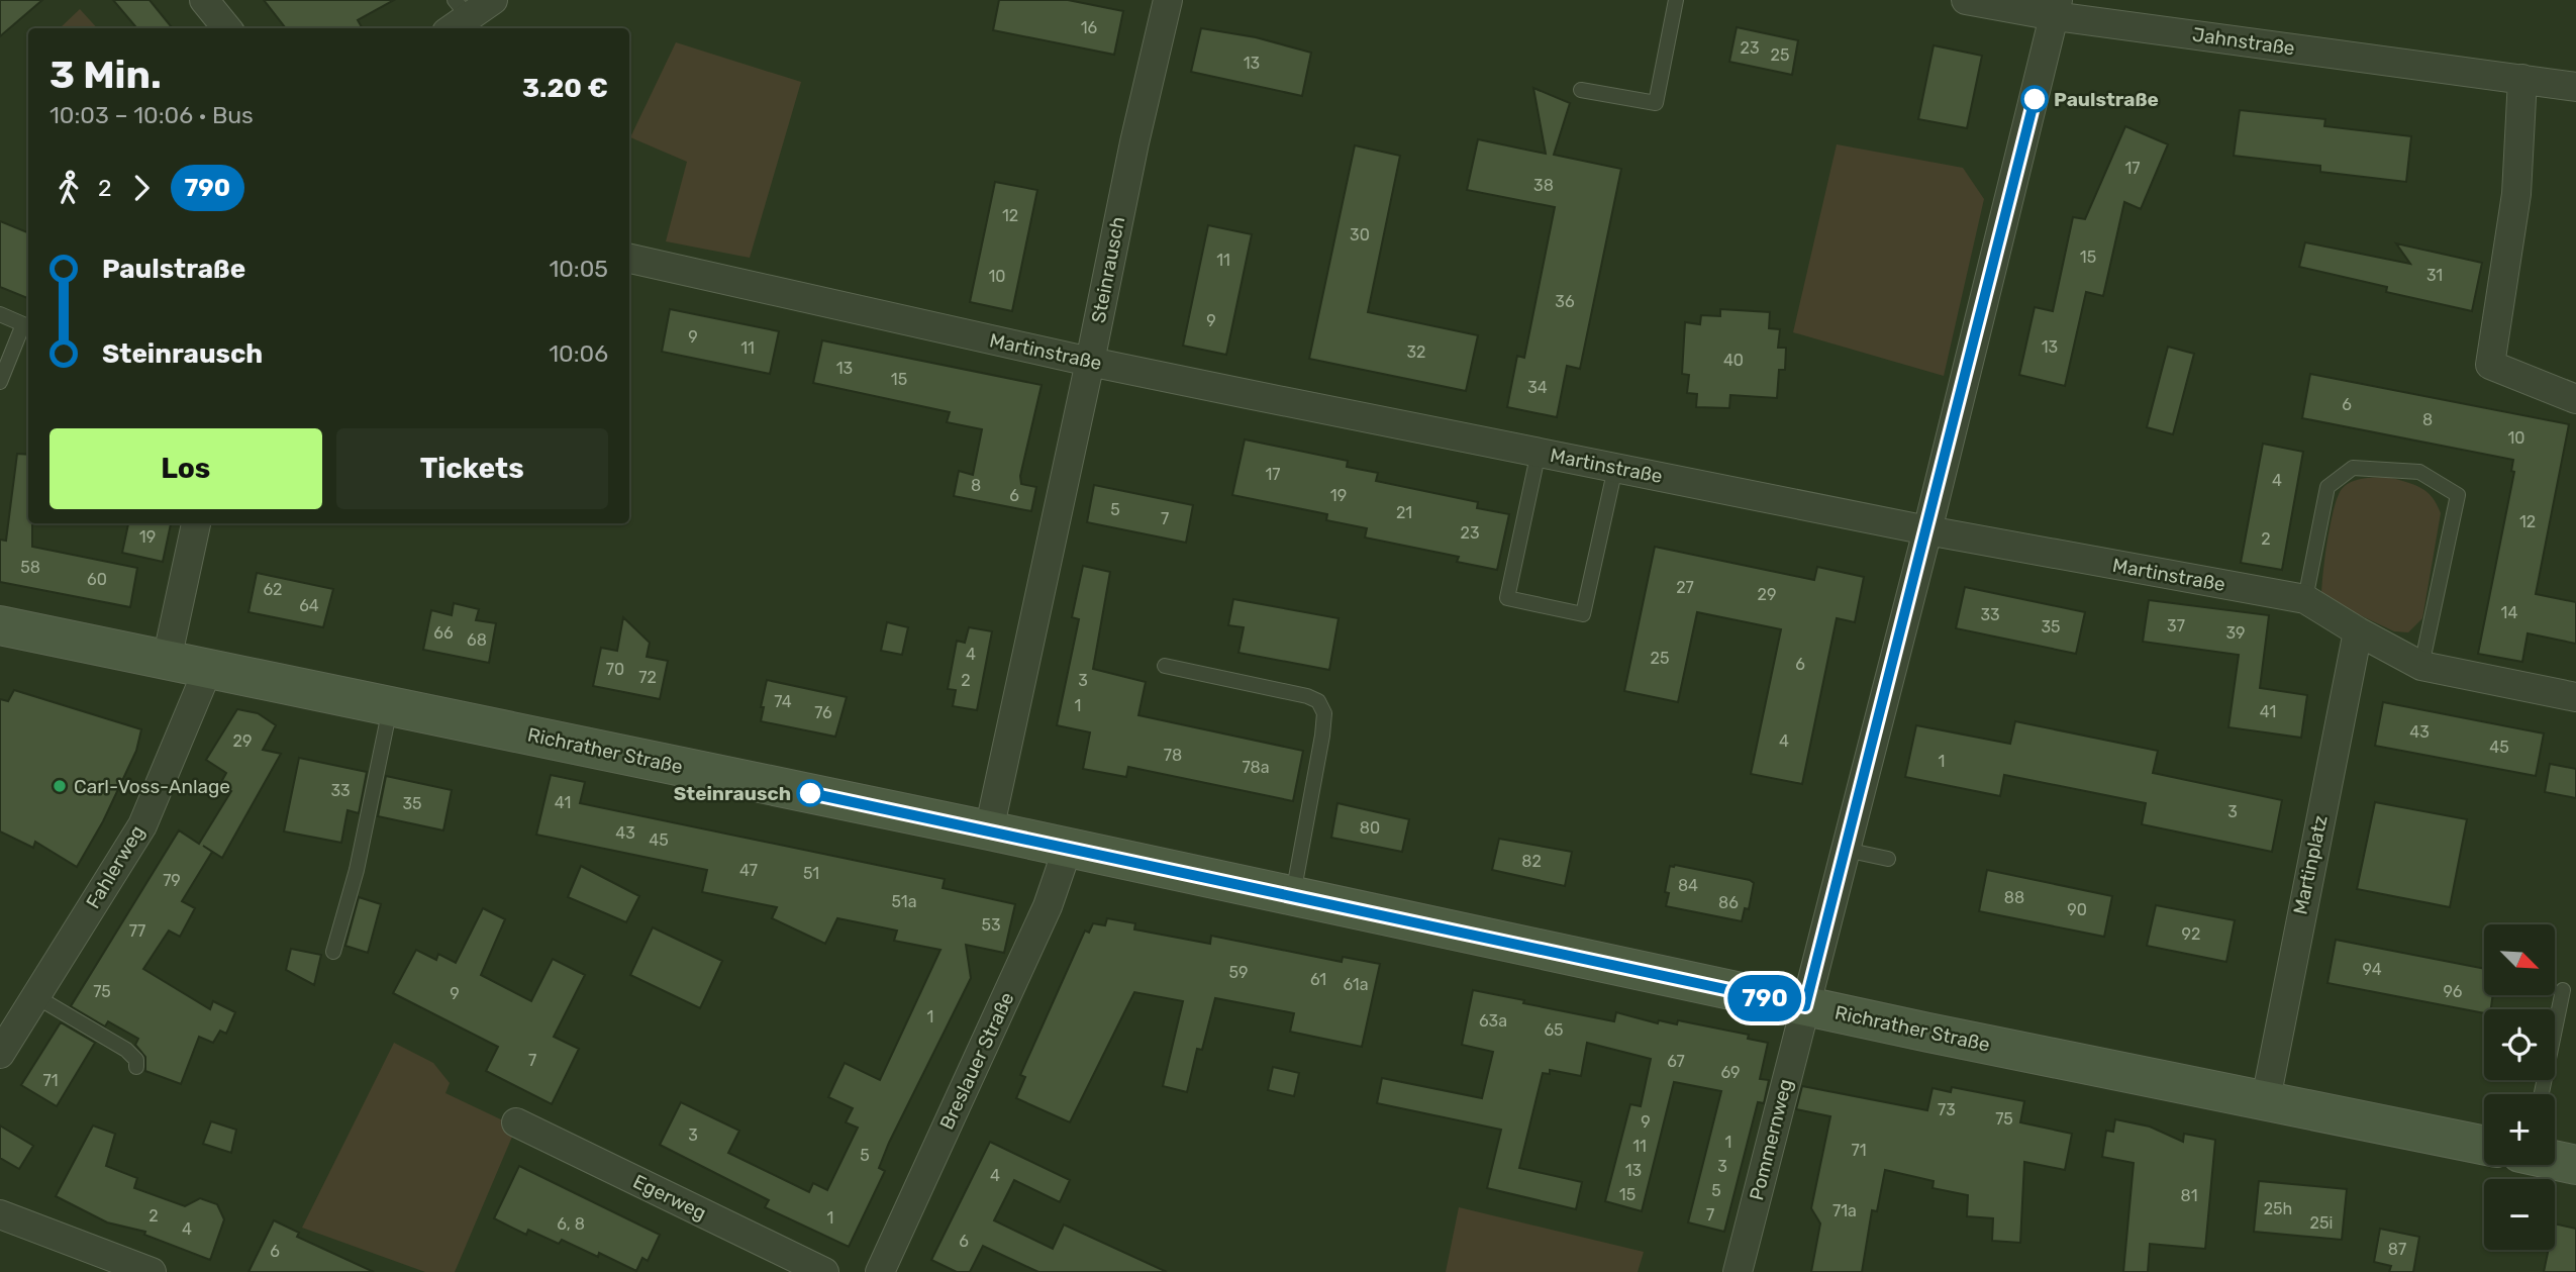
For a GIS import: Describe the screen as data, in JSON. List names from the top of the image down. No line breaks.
{"streets":{"street":["Jahnstraße","Steinrausch","Martinstraße","Richrather Straße","Martinplatz","Fahlerweg","Breslauer Straße","Pommernweg","Egerweg"]},"crossings":[["Steinrausch","Martinstraße"],["Steinrausch","Richrather Straße"],["Martinstraße","Martinplatz"],["Richrather Straße","Martinplatz"],["Richrather Straße","Fahlerweg"],["Richrather Straße","Breslauer Straße"],["Richrather Straße","Pommernweg"]],"places":["Paulstraße","Carl-Voss-Anlage","Steinrausch"],"lines":["bus line 790"],"house_numbers":["16","23","25","13","17","38","12","30","15","11","31","10","36","9","9","13","11","32","40","13","15","34","6","8","10","17","4","8","6","19","5","21","7","12","23","19","2","58","60","27","62","29","64","14","33","37","35","66","39","68","4","25","6","70","72","2","3","74","1","41","76","43","29","4","45","78","1","78a","33","41","35","3","80","43","45","82","47","51","79","84","88","51a","86","90","53","77","92","94","59","61","61a","75","96","9","1","63a","65","7","67","69","71","73","75","9","3","1","11","71","5","3","13","4","5","15","81","25h","71a","7","2","1","25i","6, 8","4","6","87","6"],"north":"bottom right","page":{"on_map":"790","heading":["3 Min.","10:03 – 10:06 · Bus","3.20 €"],"legs":["2","790"],"list":[{"name":"Paulstraße","value":"10:05"},{"name":"Steinrausch","value":"10:06"}],"buttons":["Los","Tickets"],"map_buttons":["+","−"]}}
